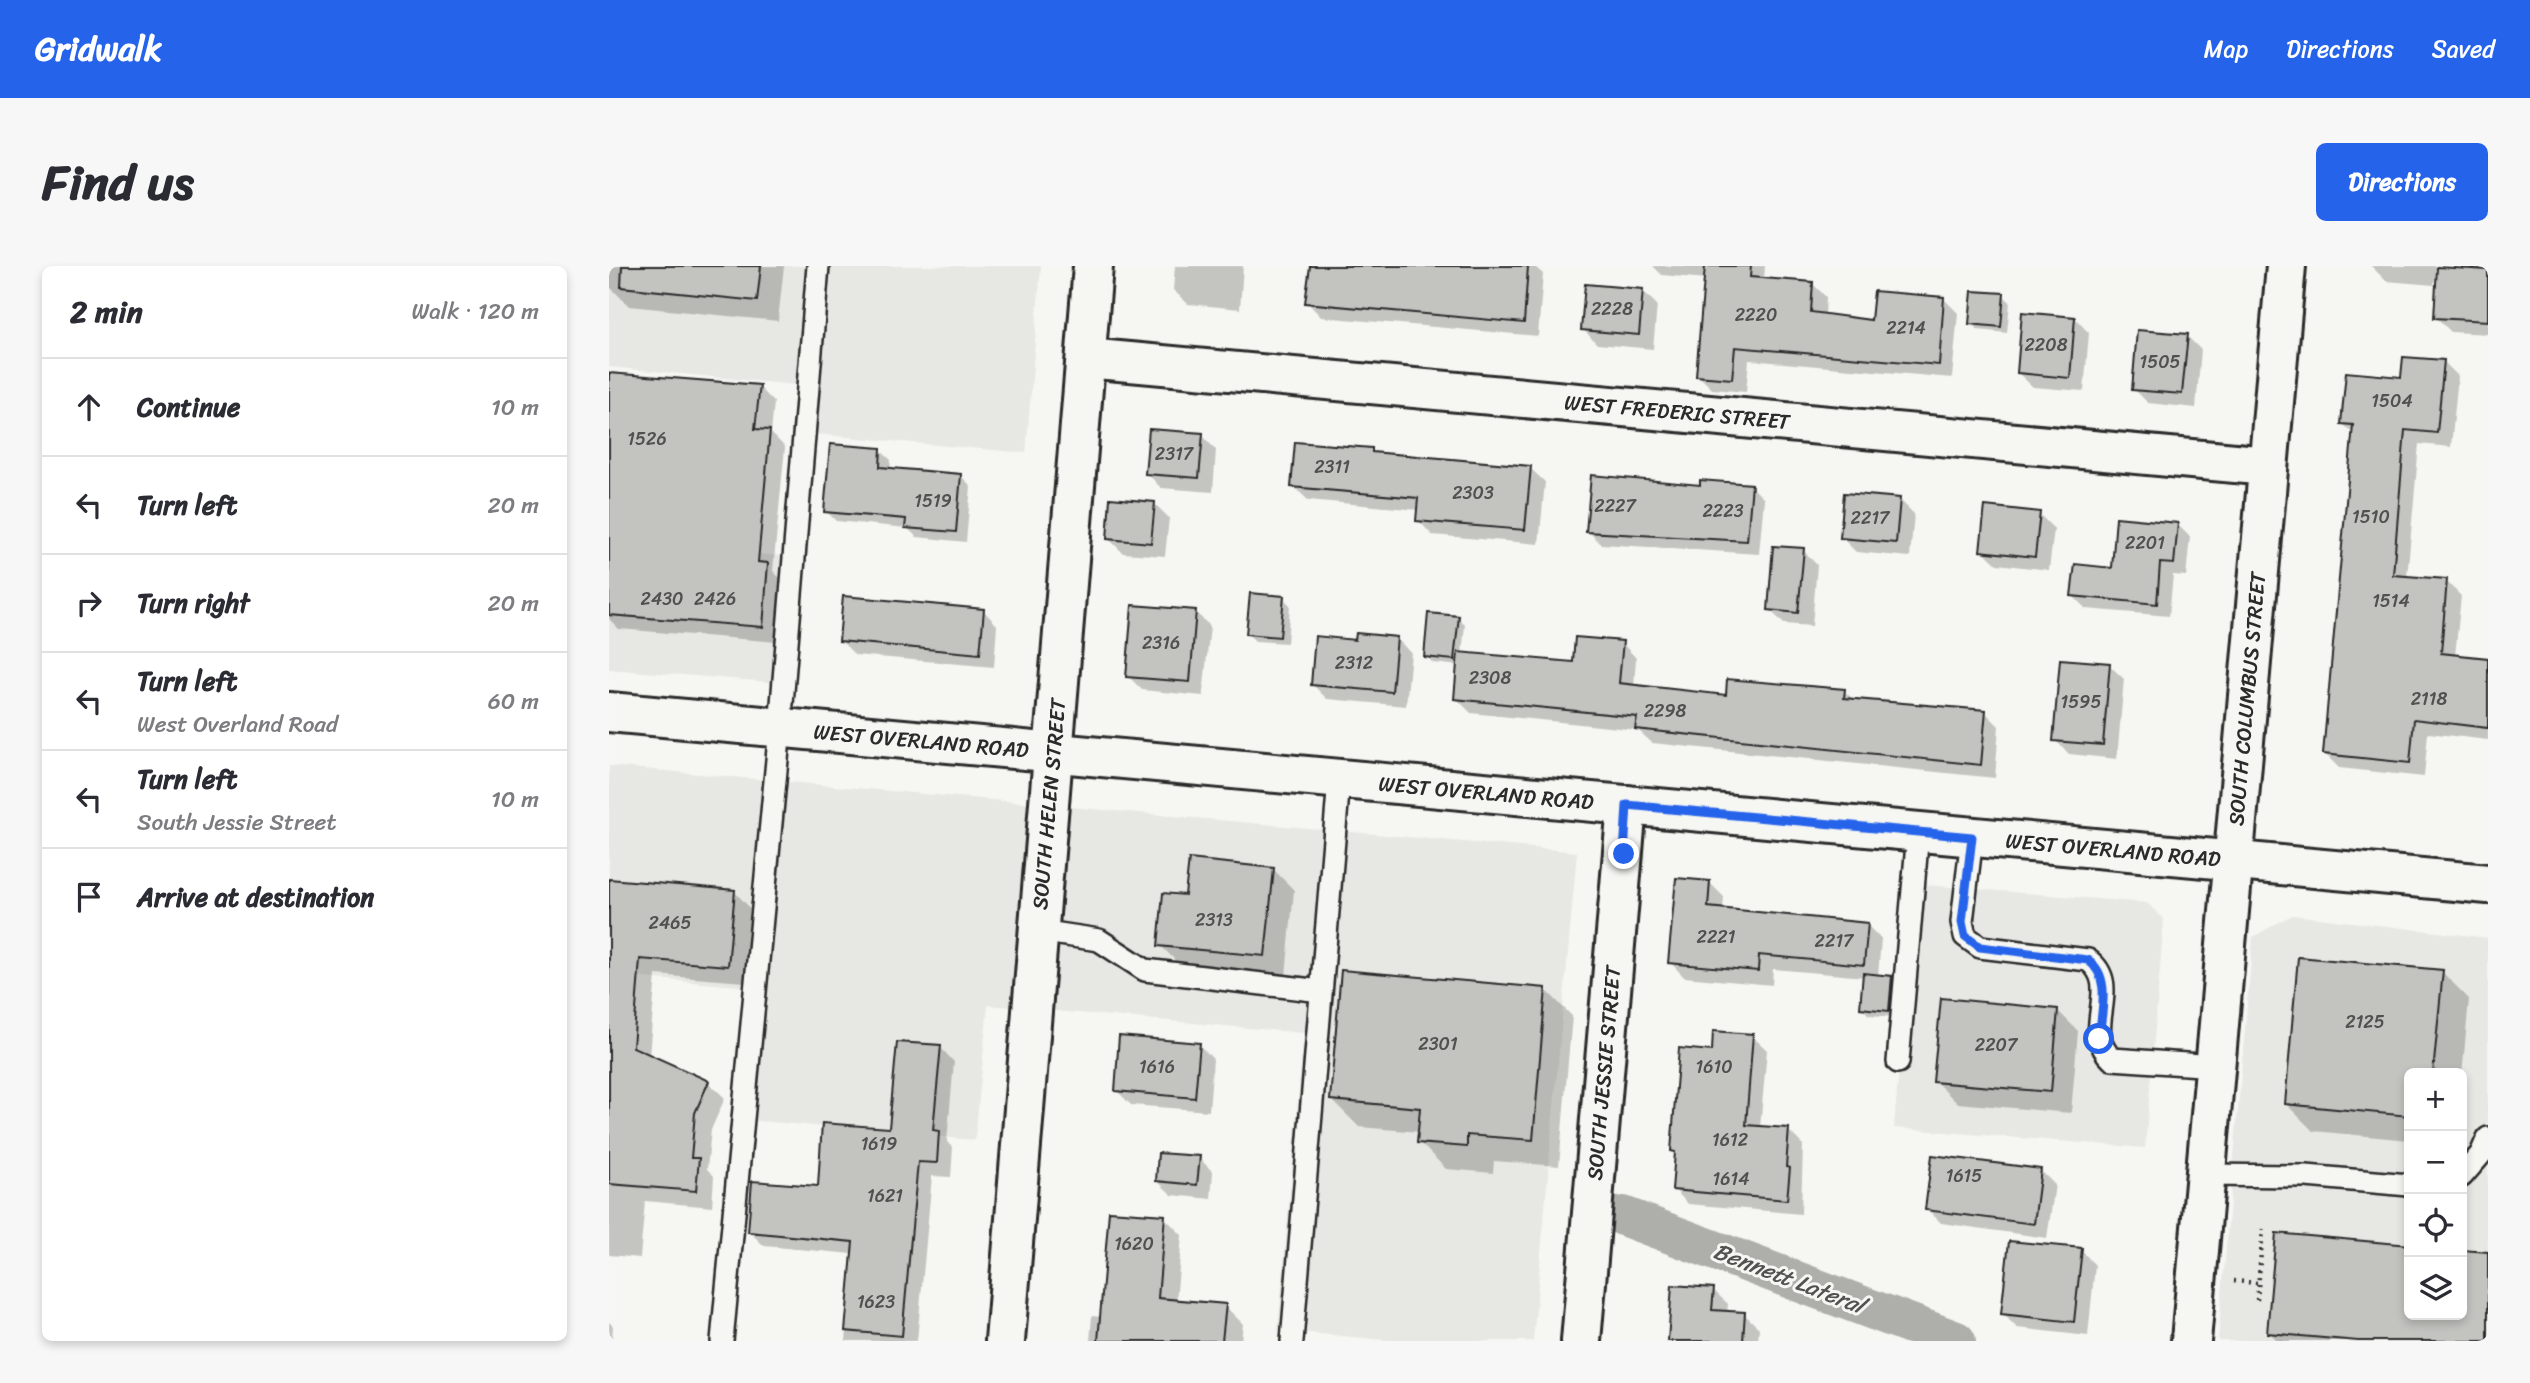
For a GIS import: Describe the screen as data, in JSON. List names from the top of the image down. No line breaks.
{"streets":{"street":["WEST FREDERIC STREET","SOUTH COLUMBUS STREET","WEST OVERLAND ROAD","SOUTH HELEN STREET","SOUTH JESSIE STREET"]},"crossings":[["WEST FREDERIC STREET","SOUTH COLUMBUS STREET"],["WEST FREDERIC STREET","SOUTH HELEN STREET"],["SOUTH COLUMBUS STREET","WEST OVERLAND ROAD"],["WEST OVERLAND ROAD","SOUTH HELEN STREET"],["WEST OVERLAND ROAD","SOUTH JESSIE STREET"]],"water":["Bennett Lateral"],"house_numbers":["2228","2220","2214","2208","1505","1504","1526","2317","2311","2303","1519","2227","2223","1510","2217","2201","2430","2426","1514","2316","2312","2308","2118","1595","2298","2313","2465","2221","2217","2125","2301","2207","1616","1610","1612","1619","1615","1614","1621","1620","1623"],"page":{"header":"Gridwalk","nav":["Map","Directions","Saved"],"title":"Find us","buttons":"Directions","heading":["2 min","Walk · 120 m"],"list":[["Continue","10 m"],["Turn left","20 m"],["Turn right","20 m"],["Turn left","West Overland Road","60 m"],["Turn left","South Jessie Street","10 m"],"Arrive at destination"],"map_buttons":["+","−"]}}
